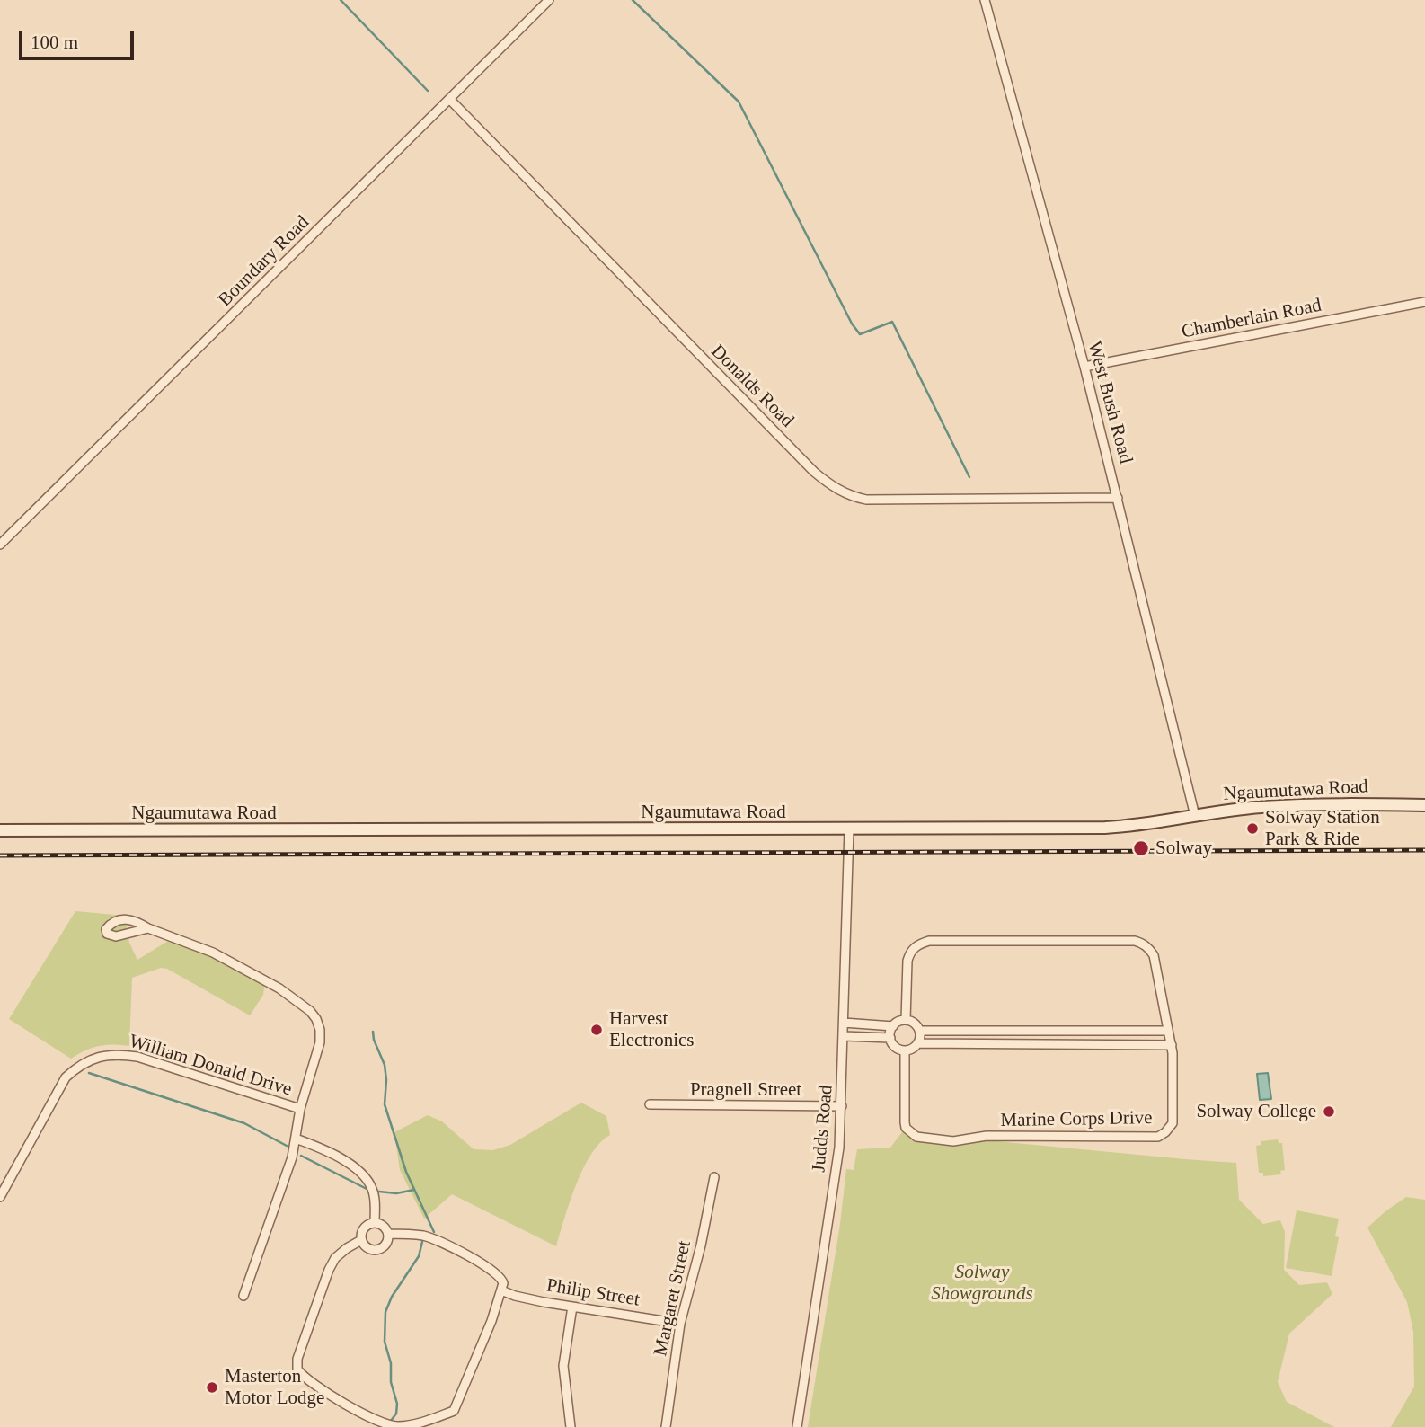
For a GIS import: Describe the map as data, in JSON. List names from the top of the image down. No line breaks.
{"streets":{"main road":["Ngaumutawa Road"],"street":["Boundary Road","Chamberlain Road","Donalds Road","West Bush Road","William Donald Drive","Pragnell Street","Marine Corps Drive","Judds Road","Philip Street","Margaret Street"]},"crossings":[["Boundary Road","Donalds Road"],["Chamberlain Road","West Bush Road"],["Donalds Road","West Bush Road"],["West Bush Road","Ngaumutawa Road"],["Ngaumutawa Road","Judds Road"],["Pragnell Street","Judds Road"],["Philip Street","Margaret Street"]],"parks":["Solway Showgrounds"],"places":["Solway Station Park & Ride","Solway","Harvest Electronics","Solway College","Masterton Motor Lodge"],"scale_bar":"100 m"}
